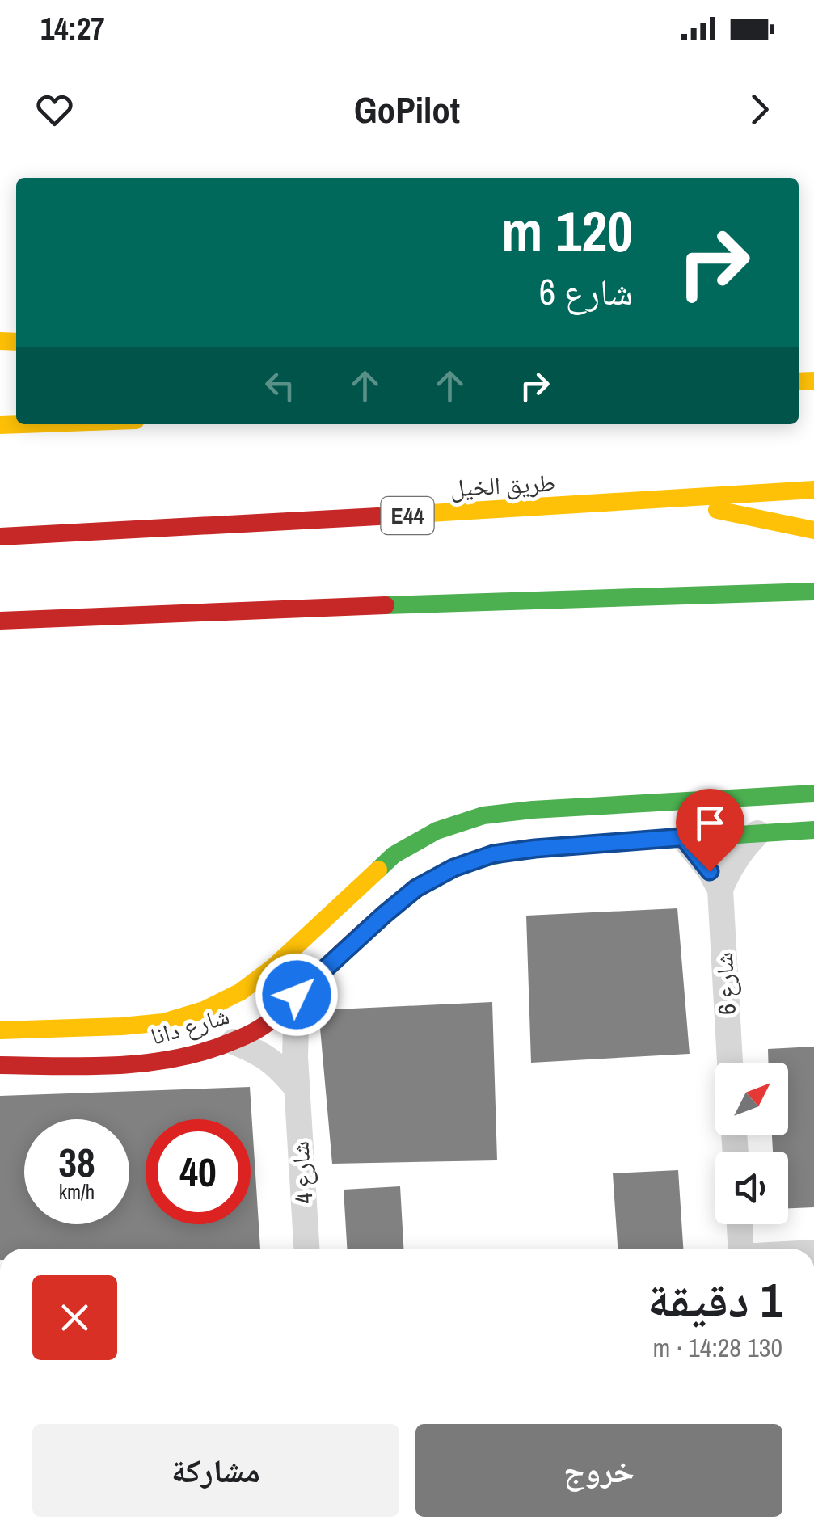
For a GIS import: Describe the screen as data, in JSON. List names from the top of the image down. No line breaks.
{"streets":{"main road":["طريق الخيل","E44","شارع دانا"],"street":["شارع 6","شارع 4"]},"crossings":[["شارع دانا","شارع 4"]],"north":"top right","page":{"status":"14:27","header":"GoPilot","turn":["120 m","شارع 6"],"speed":"38 km/h","limit":"40","heading":["1 دقيقة","130 m · 14:28"],"buttons":["خروج","مشاركة"]}}
